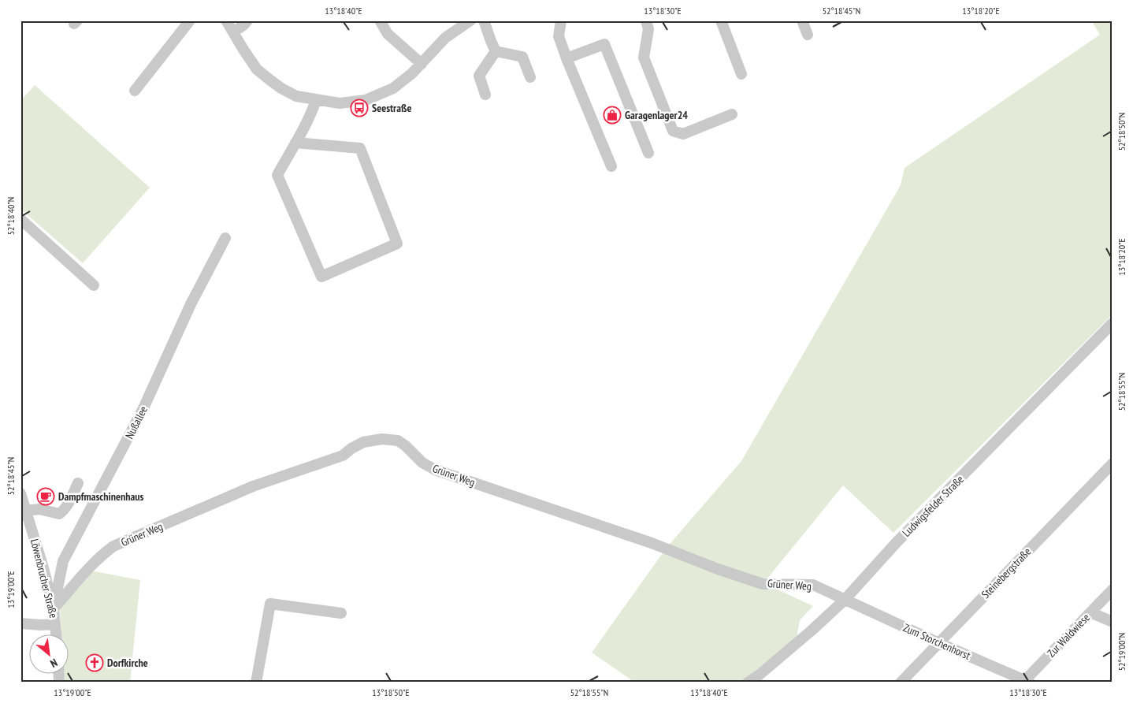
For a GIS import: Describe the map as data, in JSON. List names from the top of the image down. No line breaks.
{"streets":{"street":["Nußallee","Grüner Weg","Ludwigsfelder Straße","Steinebergstraße","Löwenbrucher Straße","Zur Waldwiese","Zum Storchenhorst"]},"crossings":[["Nußallee","Grüner Weg"],["Nußallee","Löwenbrucher Straße"],["Grüner Weg","Ludwigsfelder Straße"],["Grüner Weg","Löwenbrucher Straße"],["Grüner Weg","Zum Storchenhorst"],["Ludwigsfelder Straße","Zum Storchenhorst"],["Steinebergstraße","Zum Storchenhorst"],["Zur Waldwiese","Zum Storchenhorst"]],"places":{"bus stop":["Seestraße"],"shop":["Garagenlager24"],"cafe":["Dampfmaschinenhaus"],"church":["Dorfkirche"]},"north":"bottom right","coordinates":["13°18'40\"E","13°18'30\"E","52°18'45\"N","13°18'20\"E","52°18'50\"N","52°18'40\"N","52°18'55\"N","13°19'00\"E","52°19'00\"N","13°18'50\"E"]}
